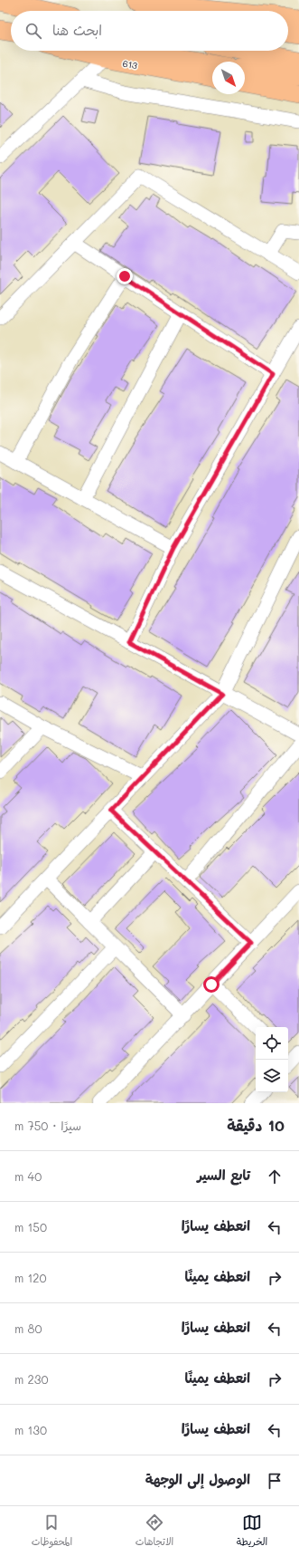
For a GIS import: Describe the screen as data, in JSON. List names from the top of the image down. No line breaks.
{"streets":{"main road":["613"]},"north":"bottom right","page":{"search":"ابحث هنا","heading":["10 دقيقة","سيرًا · 750 m"],"list":[["تابع السير","40 m"],["انعطف يسارًا","150 m"],["انعطف يمينًا","120 m"],["انعطف يسارًا","80 m"],["انعطف يمينًا","230 m"],["انعطف يسارًا","130 m"],"الوصول إلى الوجهة"],"nav":["الخريطة","الاتجاهات","المحفوظات"]}}
